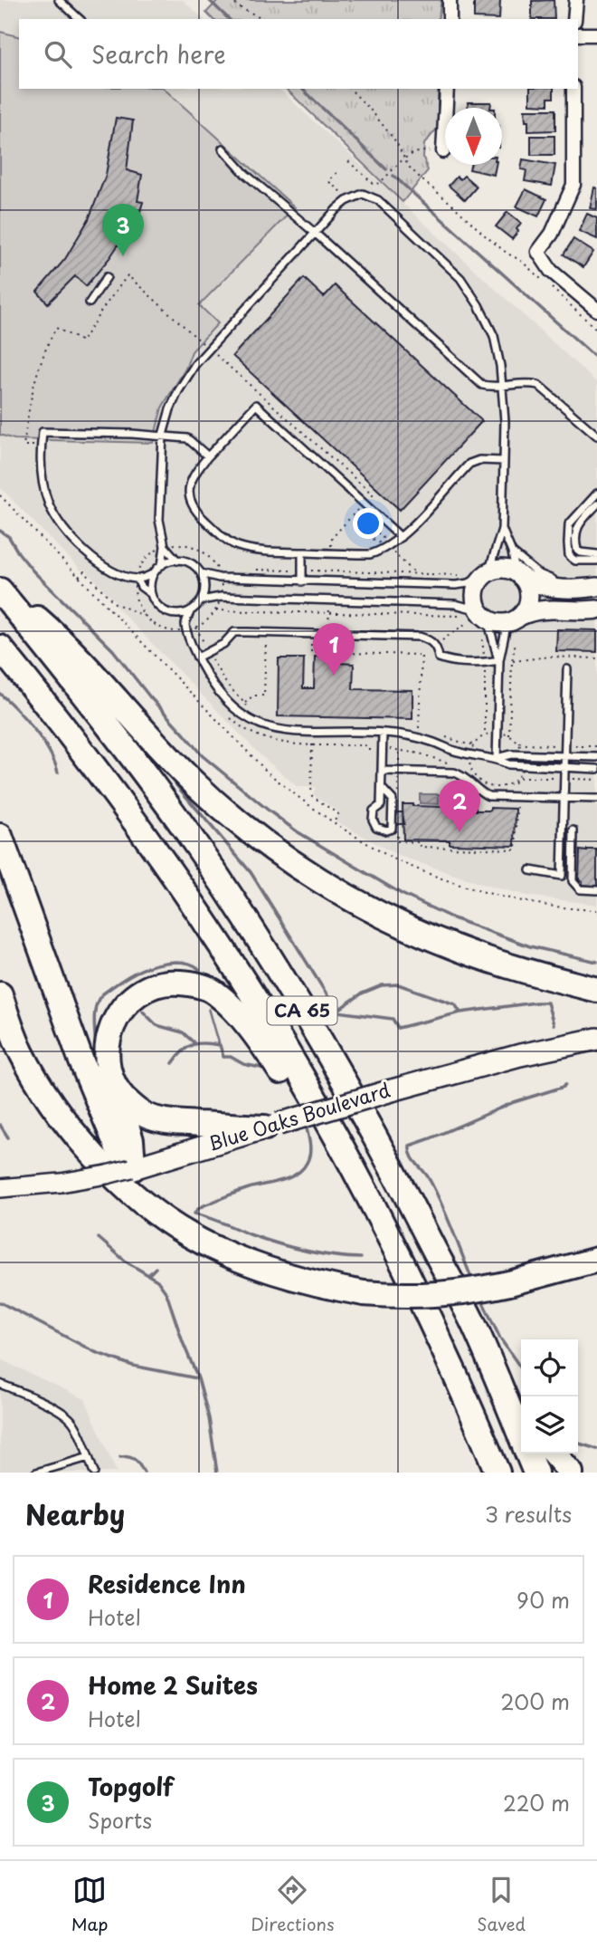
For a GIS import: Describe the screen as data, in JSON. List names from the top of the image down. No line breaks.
{"streets":{"highway":["CA 65"],"main road":["Blue Oaks Boulevard"]},"north":"bottom","page":{"search":"Search here","pins":["3","1","2"],"heading":["Nearby","3 results"],"list":[{"mark":"1","name":"Residence Inn","note":"Hotel","value":"90 m"},{"mark":"2","name":"Home 2 Suites","note":"Hotel","value":"200 m"},{"mark":"3","name":"Topgolf","note":"Sports","value":"220 m"}],"nav":["Map","Directions","Saved"]}}
